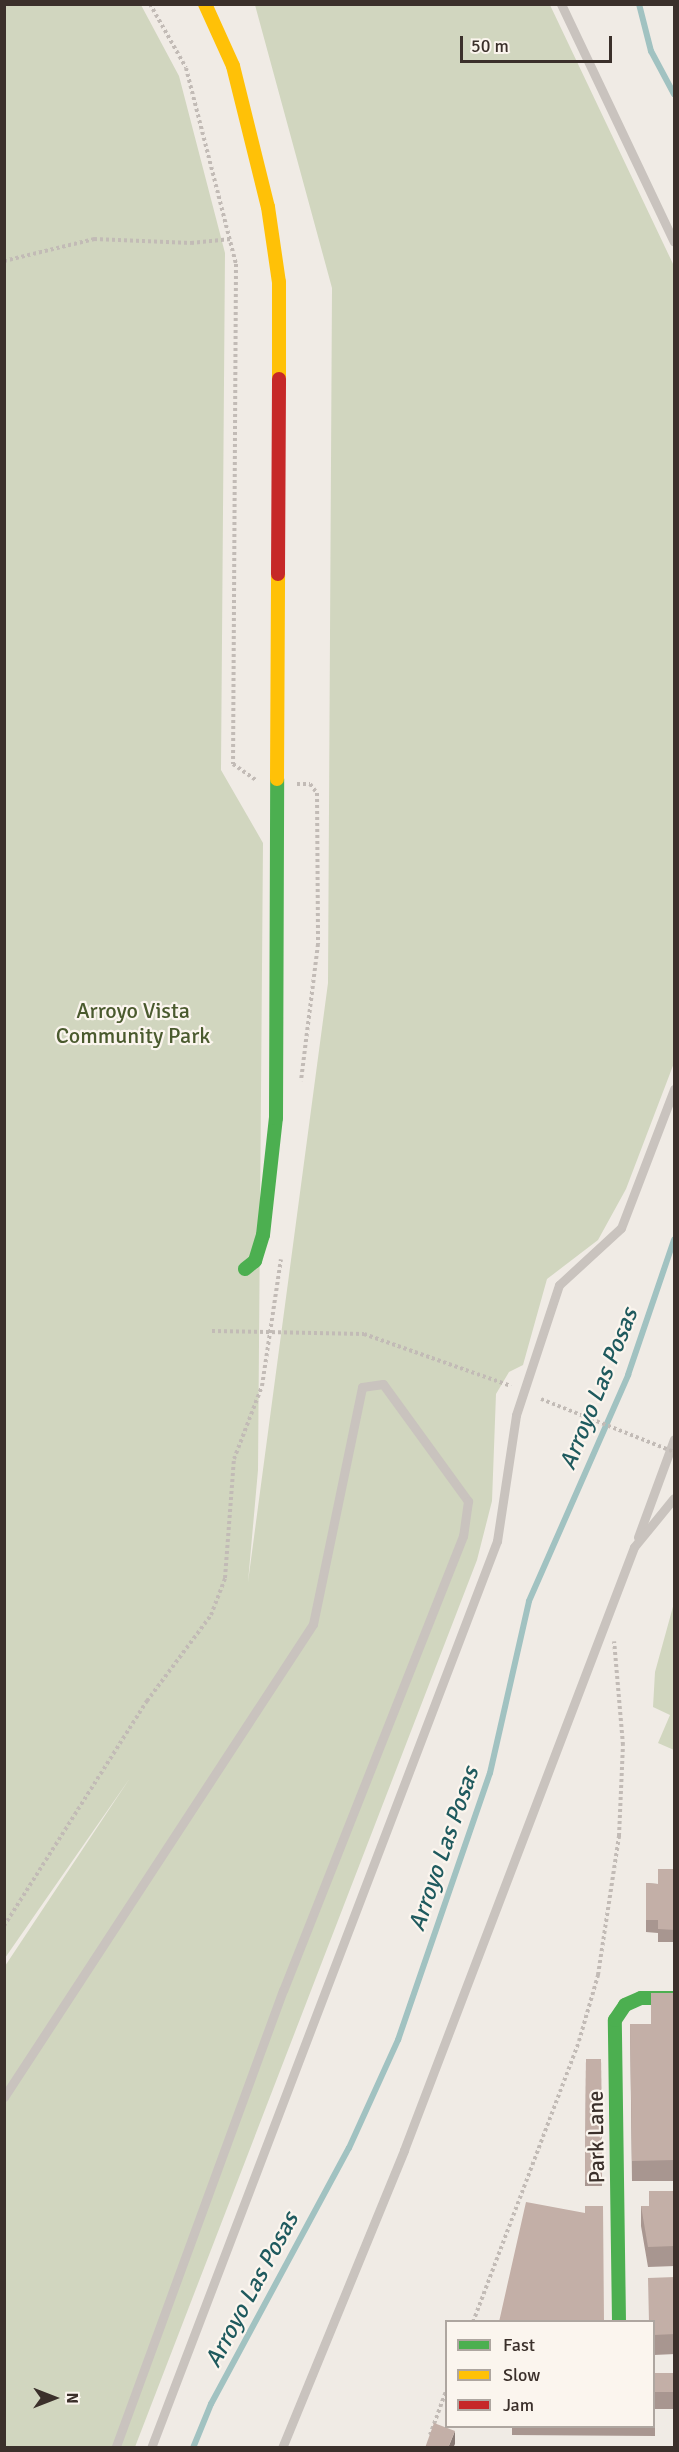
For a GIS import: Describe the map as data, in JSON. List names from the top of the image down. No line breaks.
{"streets":{"street":["Park Lane"]},"water":["Arroyo Las Posas"],"parks":["Arroyo Vista Community Park"],"legend":["Fast","Slow","Jam"],"scale_bar":"50 m","north":"right"}
